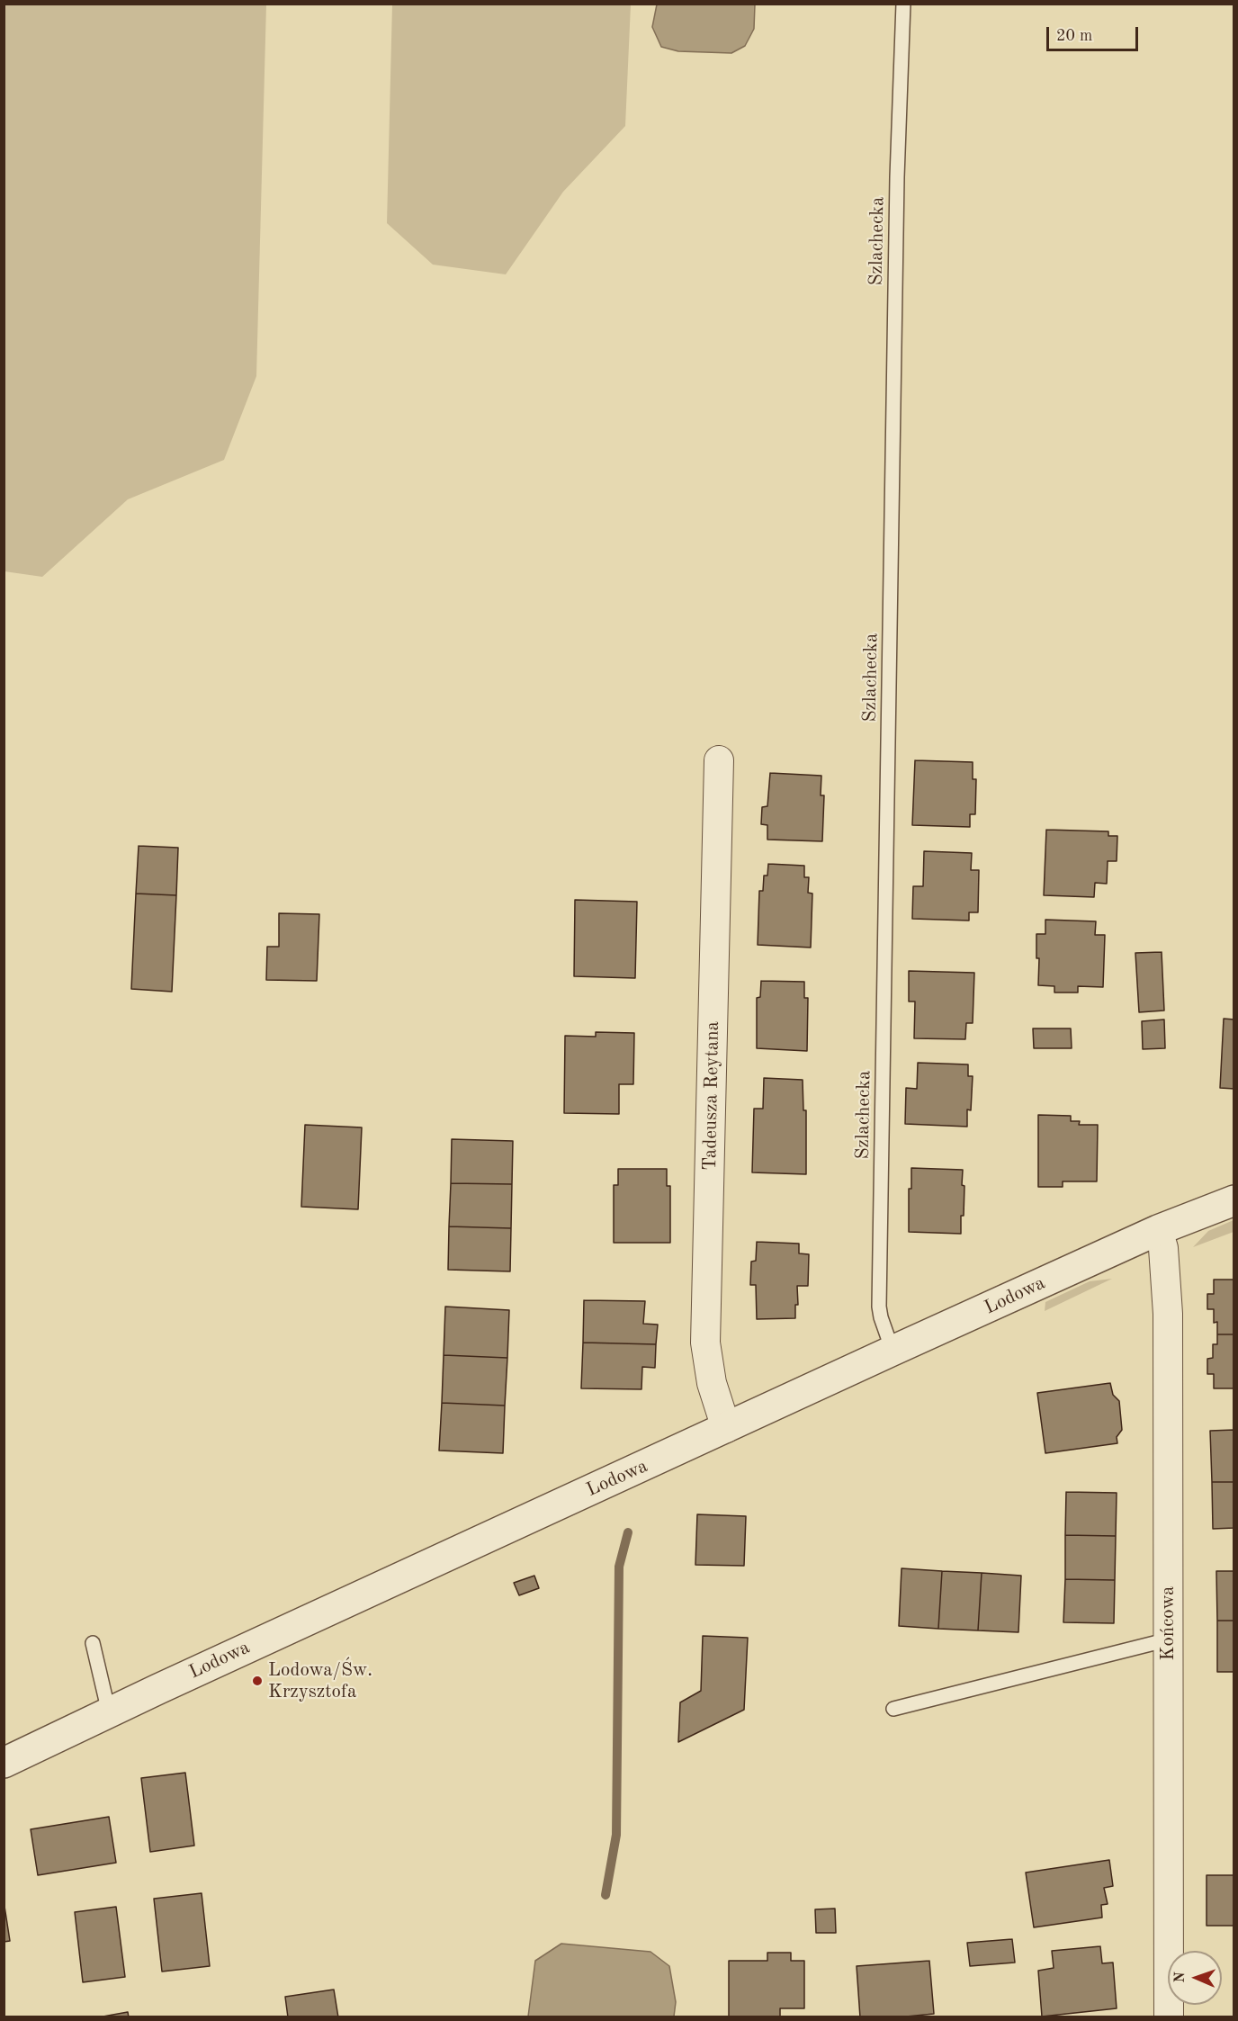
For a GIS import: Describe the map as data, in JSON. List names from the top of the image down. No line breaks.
{"streets":{"street":["Tadeusza Reytana","Lodowa","Końcowa"],"lane":["Szlachecka"]},"crossings":[["Szlachecka","Lodowa"],["Tadeusza Reytana","Lodowa"],["Lodowa","Końcowa"]],"places":["Lodowa/Św. Krzysztofa"],"scale_bar":"20 m","north":"left"}
